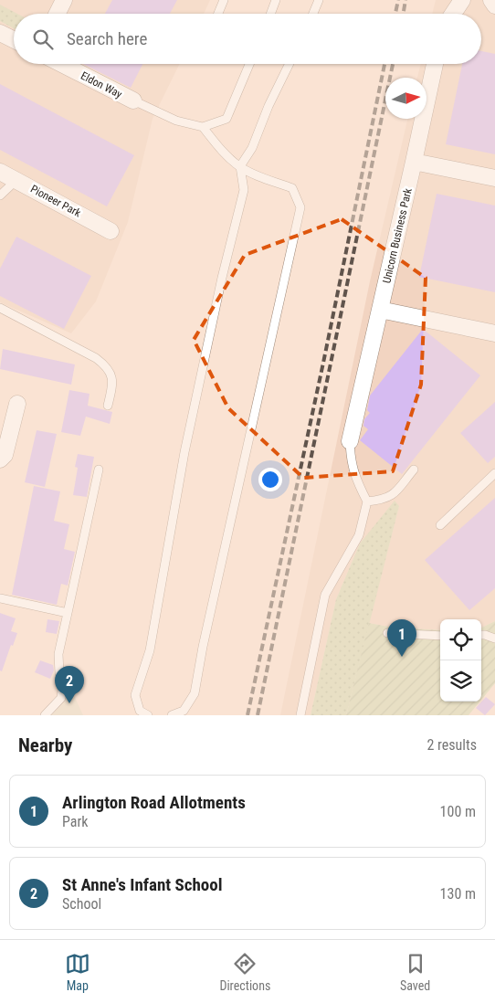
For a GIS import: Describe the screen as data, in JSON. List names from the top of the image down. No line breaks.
{"streets":{"street":["Eldon Way","Pioneer Park","Unicorn Business Park"]},"north":"right","page":{"search":"Search here","pins":["1","2"],"heading":["Nearby","2 results"],"list":[{"mark":"1","name":"Arlington Road Allotments","note":"Park","value":"100 m"},{"mark":"2","name":"St Anne's Infant School","note":"School","value":"130 m"}],"nav":["Map","Directions","Saved"]}}
